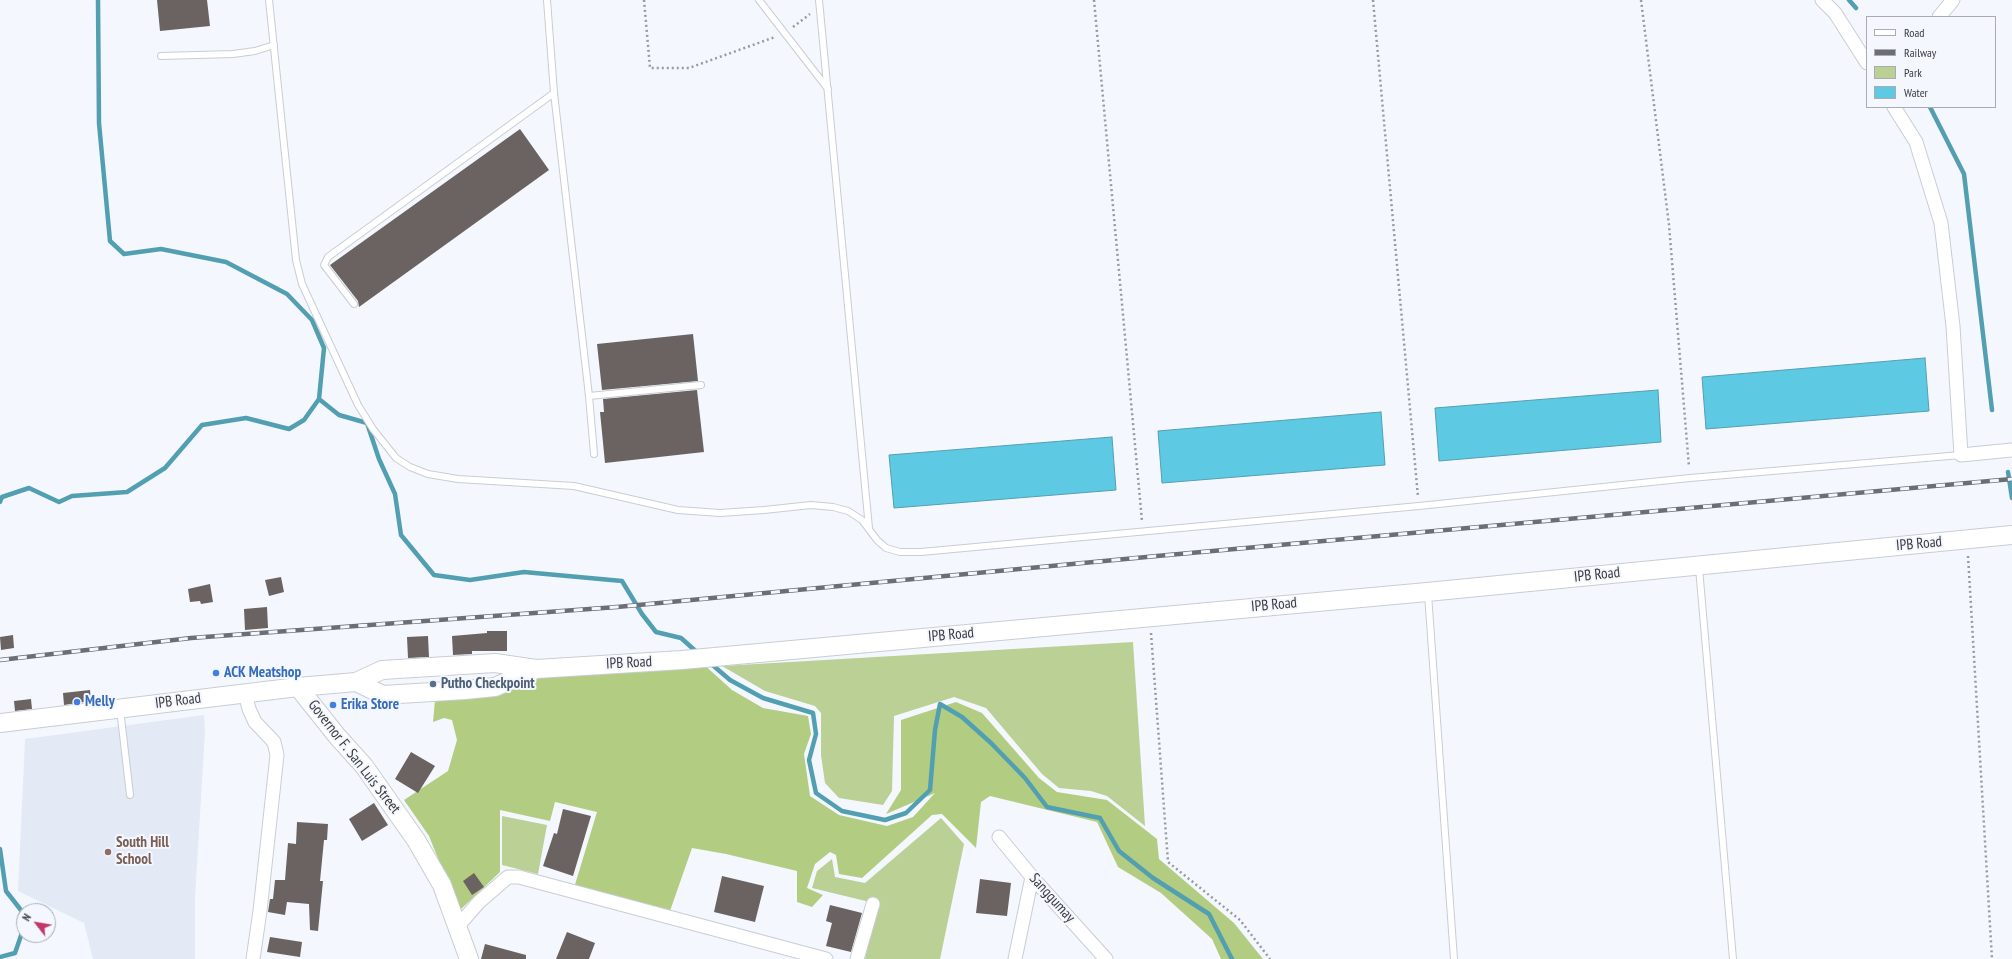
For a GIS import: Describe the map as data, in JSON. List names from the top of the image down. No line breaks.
{"streets":{"street":["IPB Road","Governor F. San Luis Street","Sanggumay"]},"crossings":[["IPB Road","Governor F. San Luis Street"]],"places":["ACK Meatshop","Putho Checkpoint","Melly","Erika Store","South Hill School"],"legend":["Road","Railway","Park","Water"],"north":"top left"}
